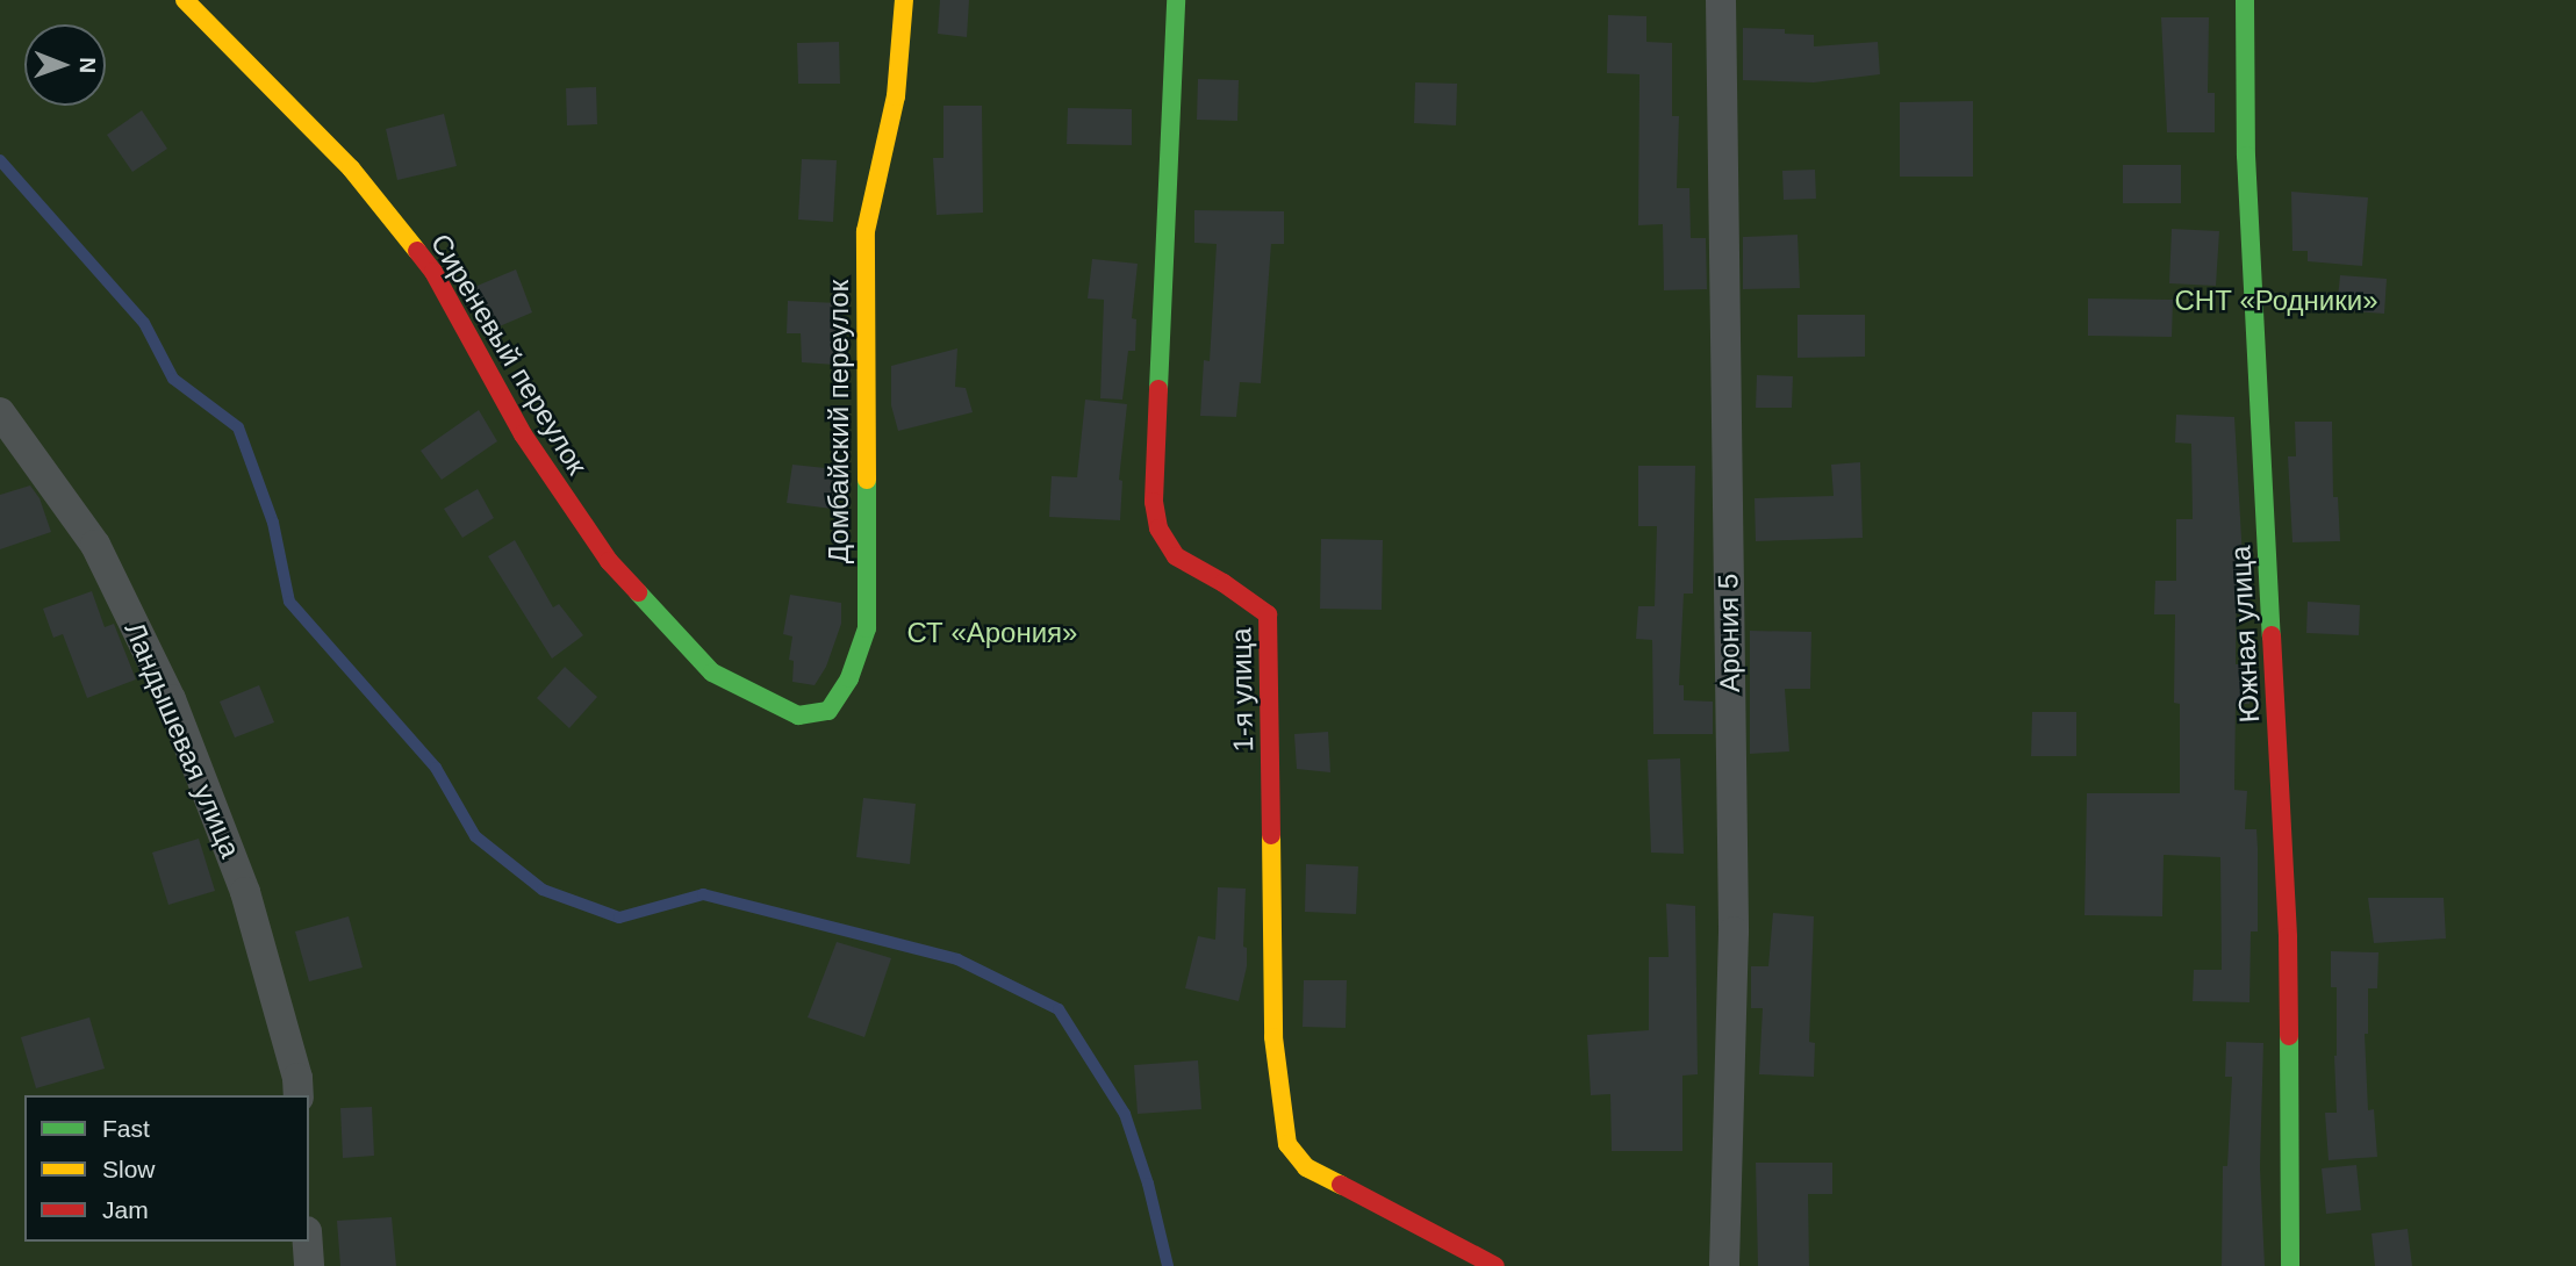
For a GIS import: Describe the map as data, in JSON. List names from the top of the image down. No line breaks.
{"streets":{"street":["Сиреневый переулок","Домбайский переулок","Арония 5","Южная улица","1-я улица","Ландышевая улица"]},"crossings":[["Сиреневый переулок","Домбайский переулок"]],"parks":["СНТ «Родники»","СТ «Арония»"],"legend":["Fast","Slow","Jam"],"north":"right"}
